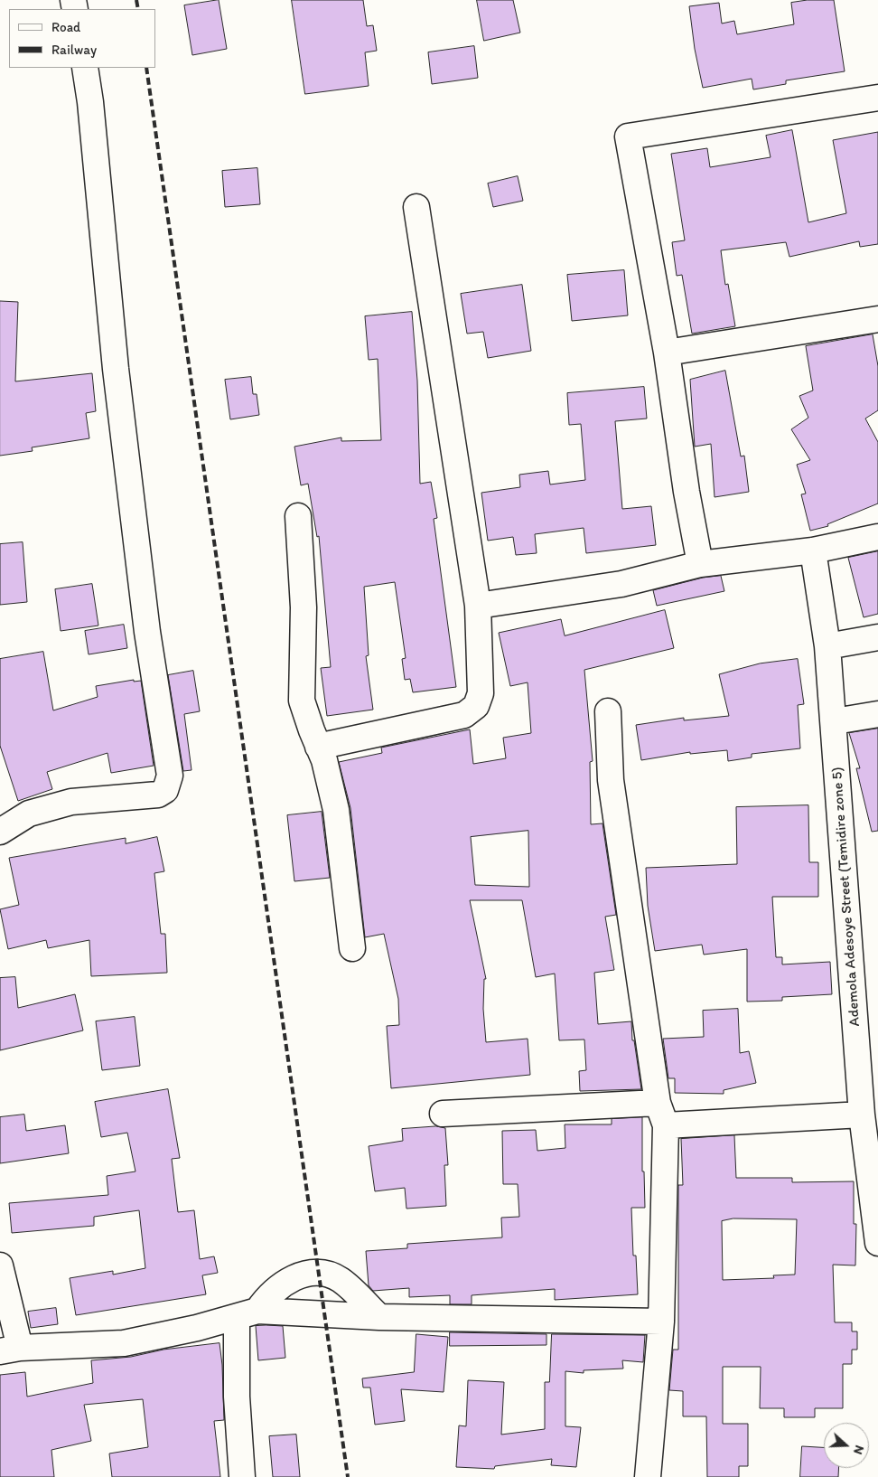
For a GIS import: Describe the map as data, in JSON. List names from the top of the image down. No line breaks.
{"streets":{"street":["Ademola Adesoye Street (Temidire zone 5)"]},"legend":["Road","Railway"],"north":"right"}
